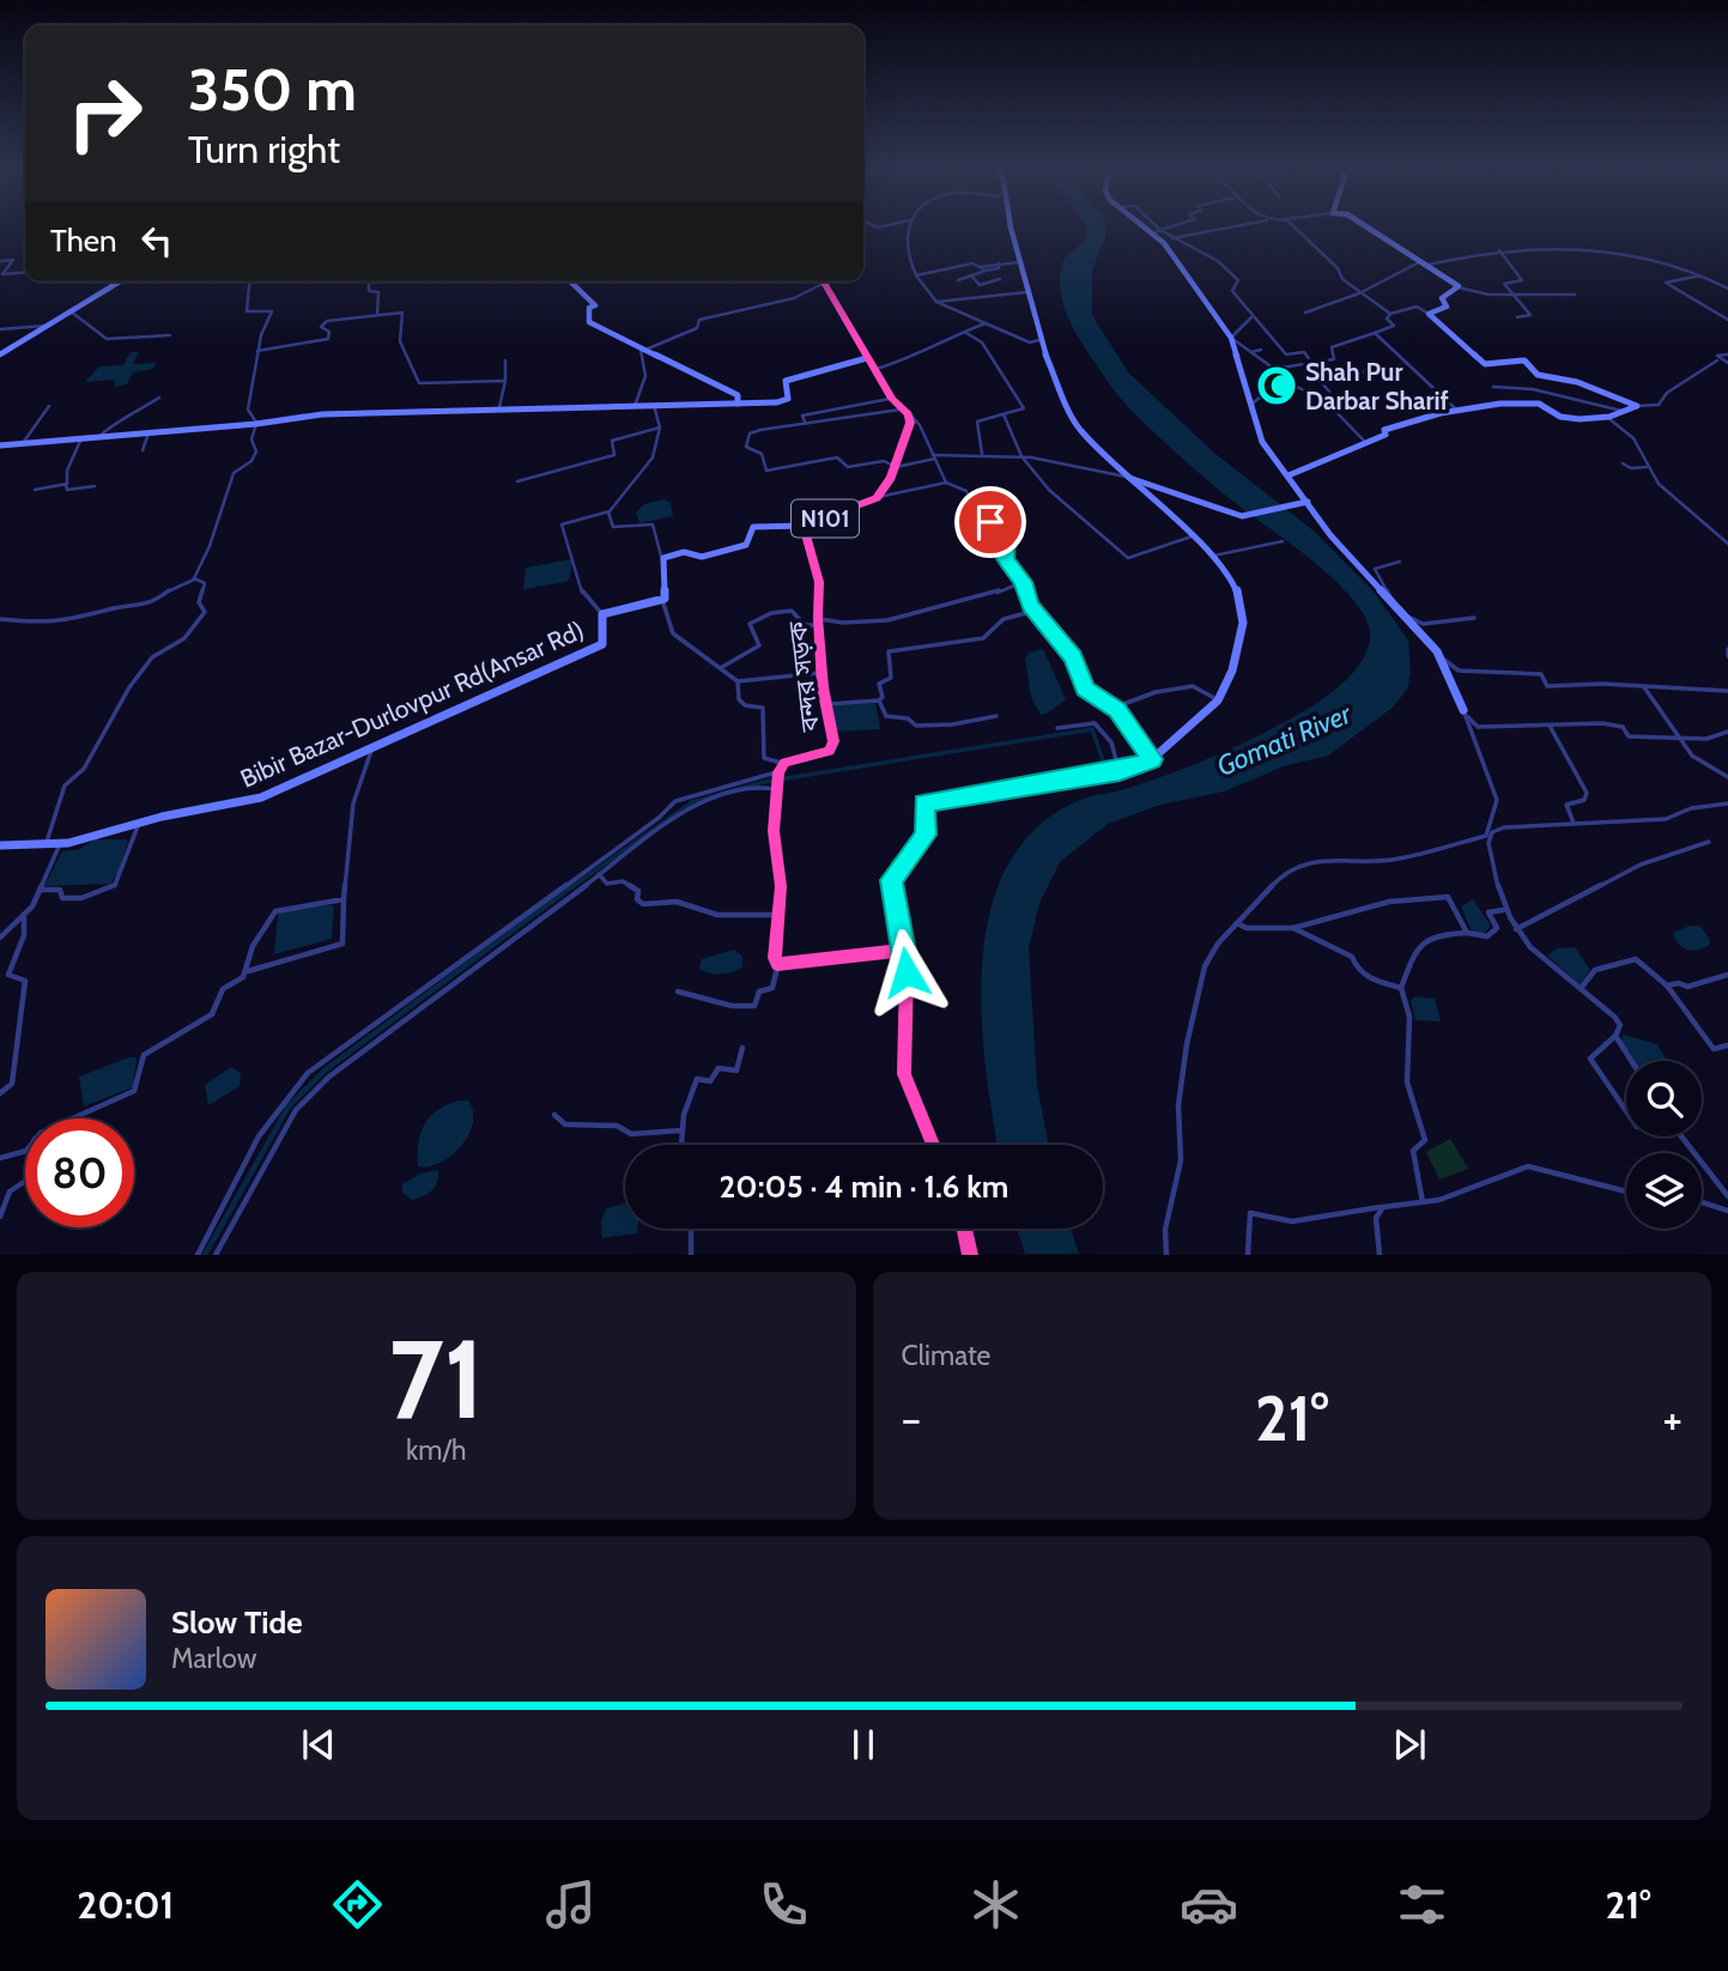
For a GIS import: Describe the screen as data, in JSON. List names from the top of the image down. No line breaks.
{"streets":{"highway":["N101","বন্দর সড়ক"],"street":["Bibir Bazar-Durlovpur Rd(Ansar Rd)"]},"crossings":[["N101","বন্দর সড়ক"]],"water":["Gomati River"],"places":{"mosque":["Shah Pur Darbar Sharif"]},"page":{"turn":["350 m","Turn right"],"then":"Then","limit":"80","trip":"20:05 · 4 min · 1.6 km","tile":[["71","km/h"],"Climate"],"heat":["−","21°","+"],"song":["Slow Tide","Marlow"],"tabs":["20:01","21°"]}}
